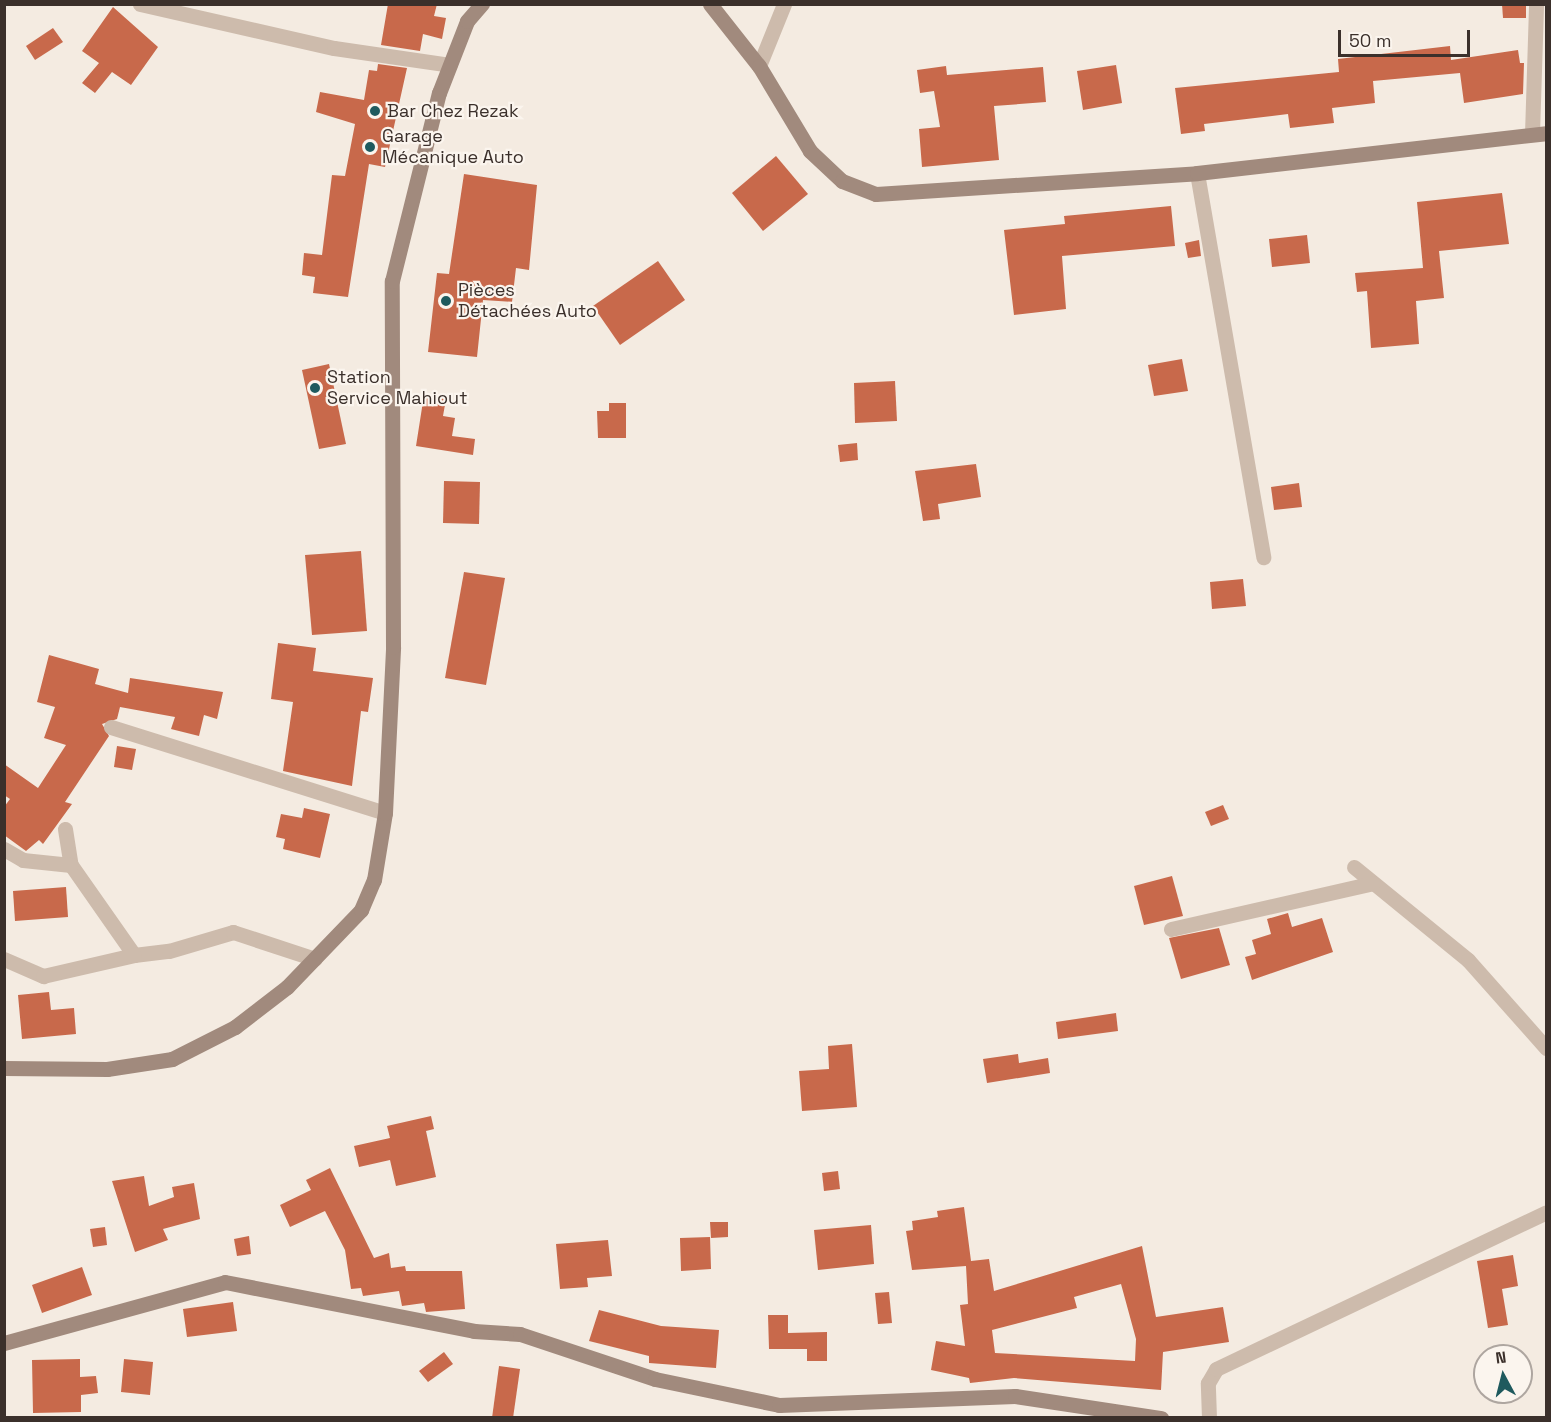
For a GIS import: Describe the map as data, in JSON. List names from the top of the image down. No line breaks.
{"places":["Bar Chez Rezak","Garage Mécanique Auto","Pièces Détachées Auto","Station Service Mahiout"],"scale_bar":"50 m","north":"top"}
